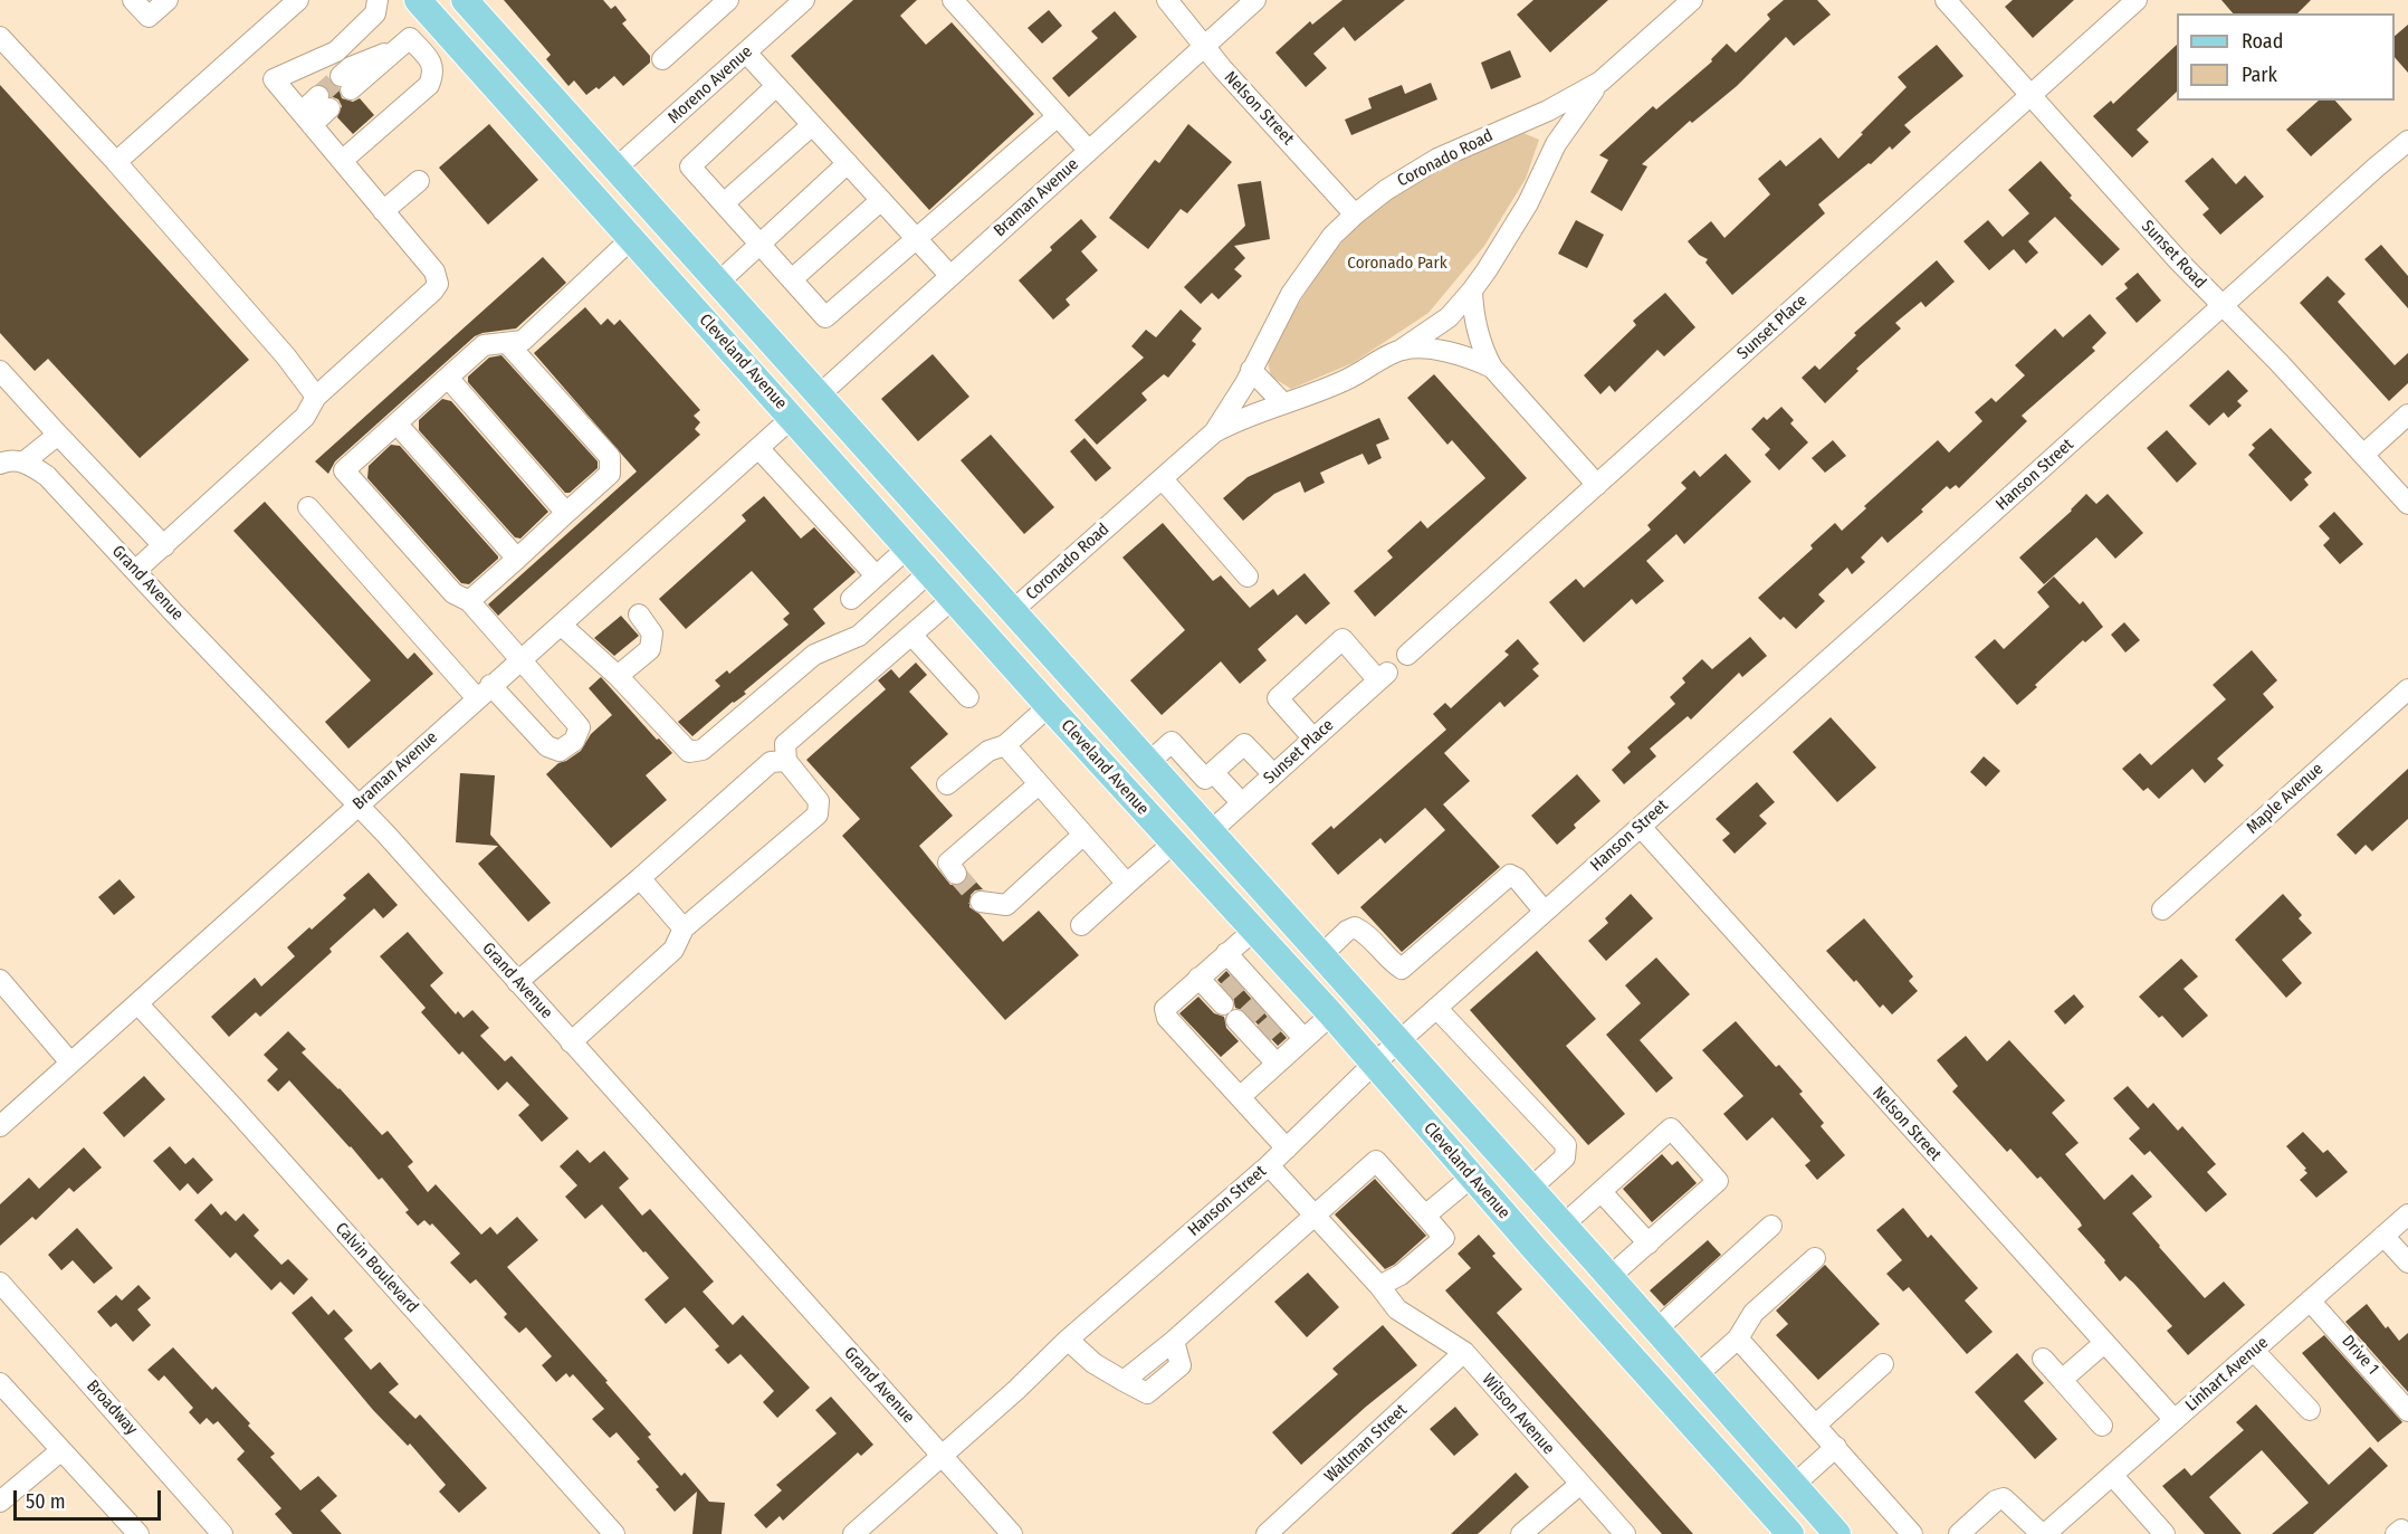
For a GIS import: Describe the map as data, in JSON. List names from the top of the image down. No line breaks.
{"streets":{"main road":["Cleveland Avenue"],"street":["Moreno Avenue","Nelson Street","Coronado Road","Braman Avenue","Sunset Road","Sunset Place","Hanson Street","Grand Avenue","Maple Avenue","Calvin Boulevard","Drive 1","Linhart Avenue","Broadway","Wilson Avenue","Waltman Street"]},"crossings":[["Moreno Avenue","Cleveland Avenue"],["Nelson Street","Coronado Road"],["Nelson Street","Braman Avenue"],["Nelson Street","Hanson Street"],["Nelson Street","Linhart Avenue"],["Coronado Road","Cleveland Avenue"],["Braman Avenue","Cleveland Avenue"],["Braman Avenue","Grand Avenue"],["Braman Avenue","Calvin Boulevard"],["Sunset Road","Sunset Place"],["Sunset Road","Hanson Street"],["Sunset Place","Cleveland Avenue"],["Cleveland Avenue","Hanson Street"],["Hanson Street","Grand Avenue"],["Drive 1","Linhart Avenue"],["Wilson Avenue","Waltman Street"]],"parks":["Coronado Park"],"legend":["Road","Park"],"scale_bar":"50 m"}
